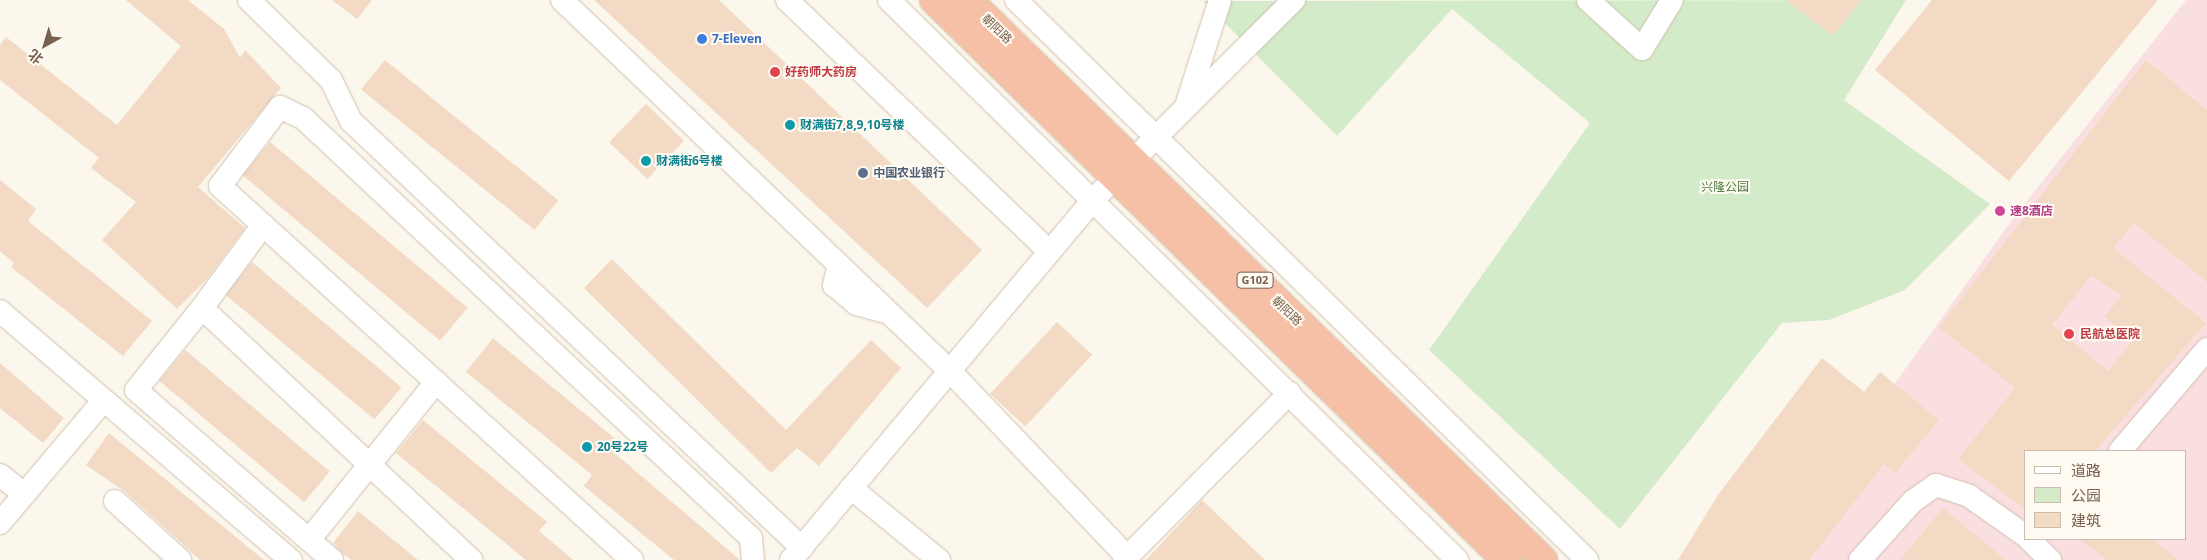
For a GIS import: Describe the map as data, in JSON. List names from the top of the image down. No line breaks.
{"streets":{"highway":["朝阳路","G102"]},"parks":["兴隆公园"],"places":["7-Eleven","好药师大药房","财满街7,8,9,10号楼","财满街6号楼","中国农业银行","速8酒店","民航总医院","20号22号"],"legend":["道路","公园","建筑"],"north":"bottom left"}
